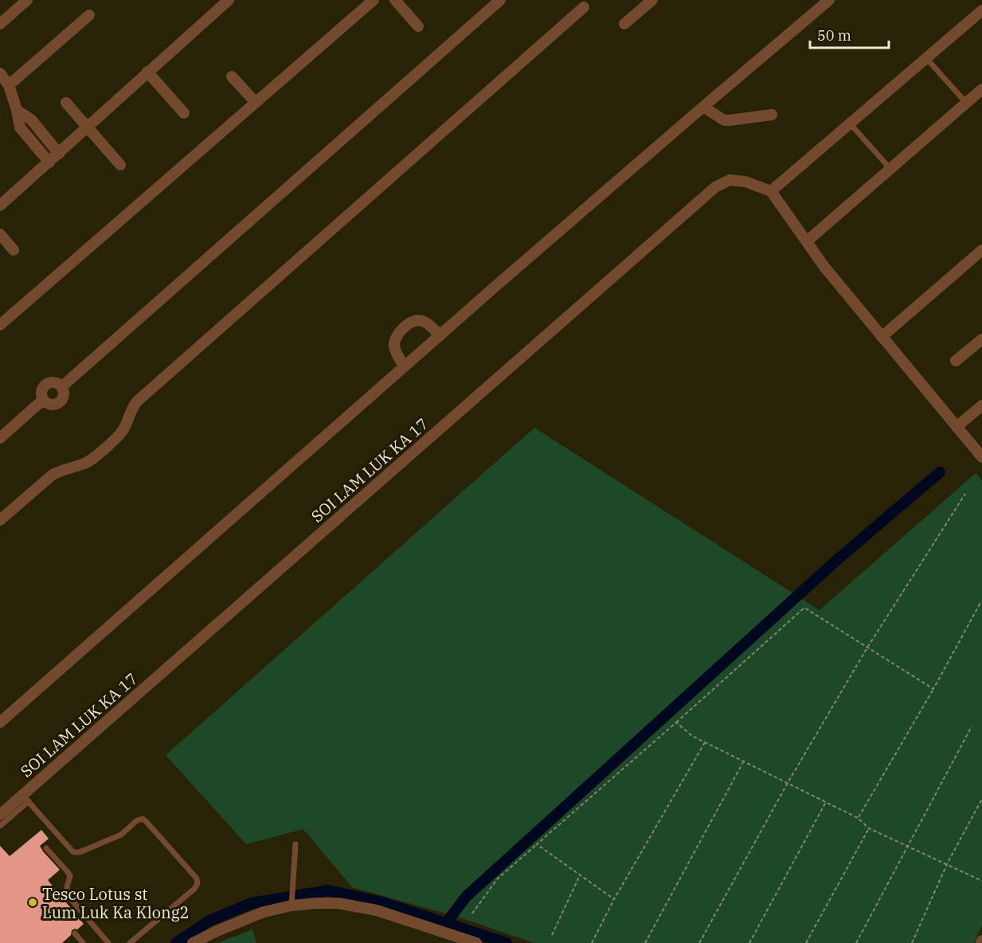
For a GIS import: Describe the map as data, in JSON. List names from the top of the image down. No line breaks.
{"streets":{"street":["SOI LAM LUK KA 17"]},"places":["Tesco Lotus st Lum Luk Ka Klong2"],"scale_bar":"50 m"}
